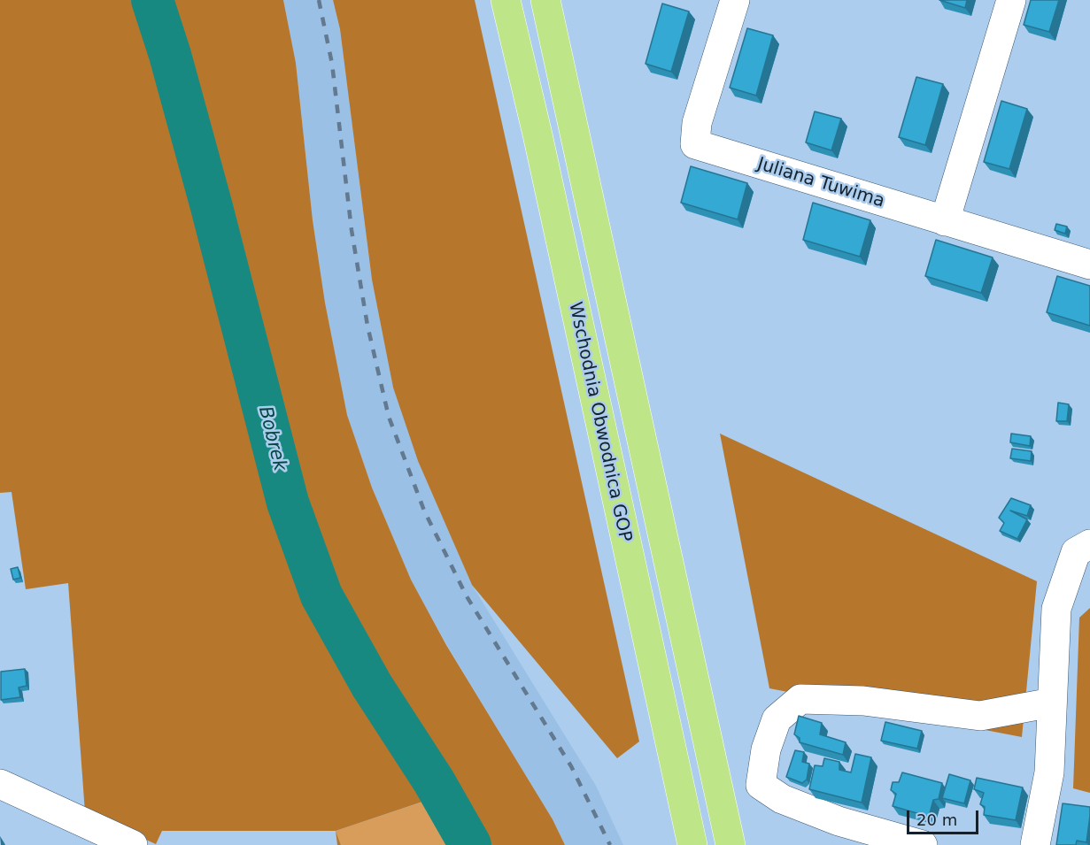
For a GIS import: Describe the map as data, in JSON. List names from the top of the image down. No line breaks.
{"streets":{"highway":["Wschodnia Obwodnica GOP"],"street":["Juliana Tuwima"]},"water":["Bobrek"],"scale_bar":"20 m"}
